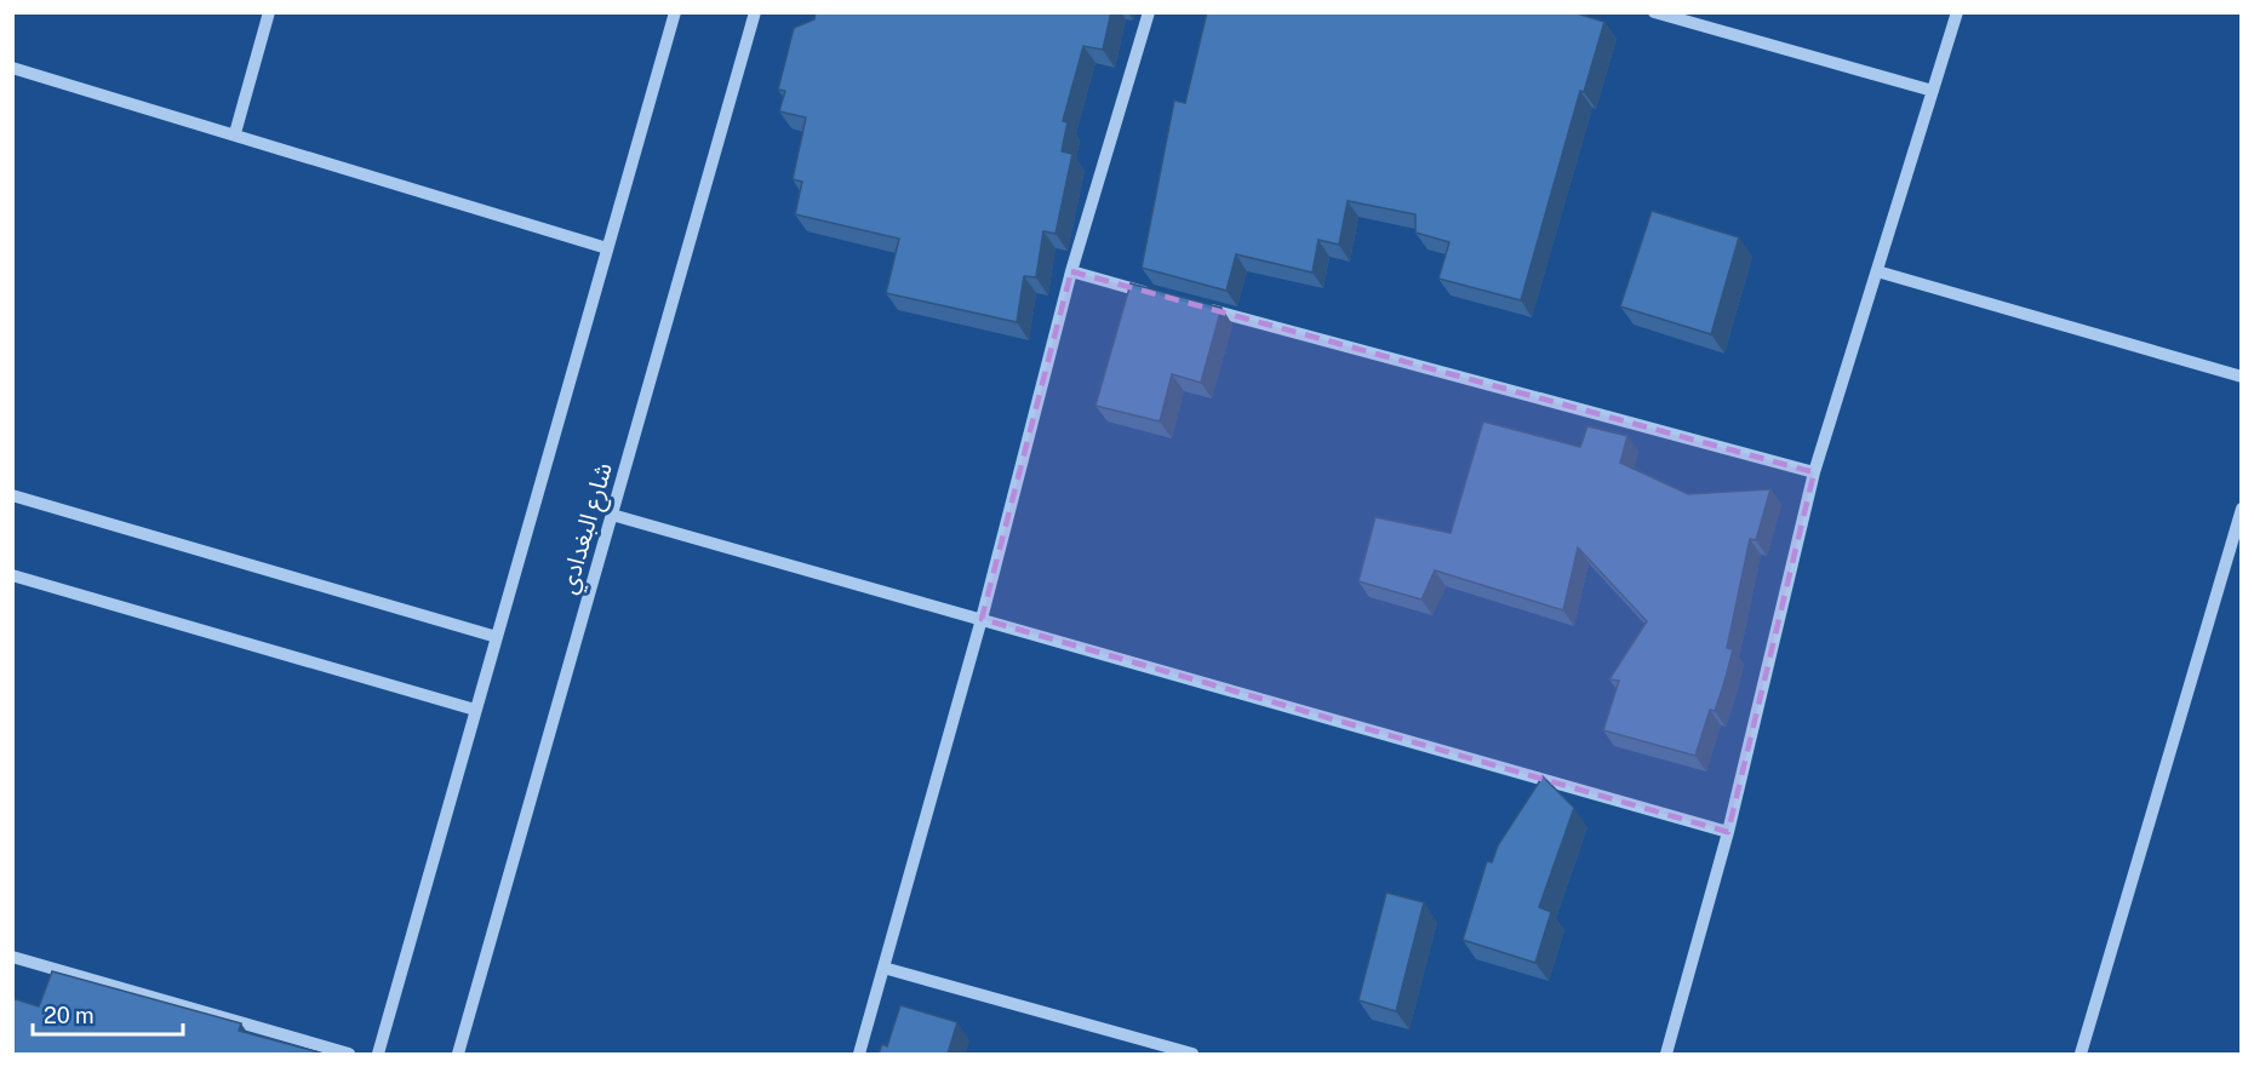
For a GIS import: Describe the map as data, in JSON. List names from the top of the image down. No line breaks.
{"streets":{"street":["شارع البغدادي"]},"scale_bar":"20 m"}
